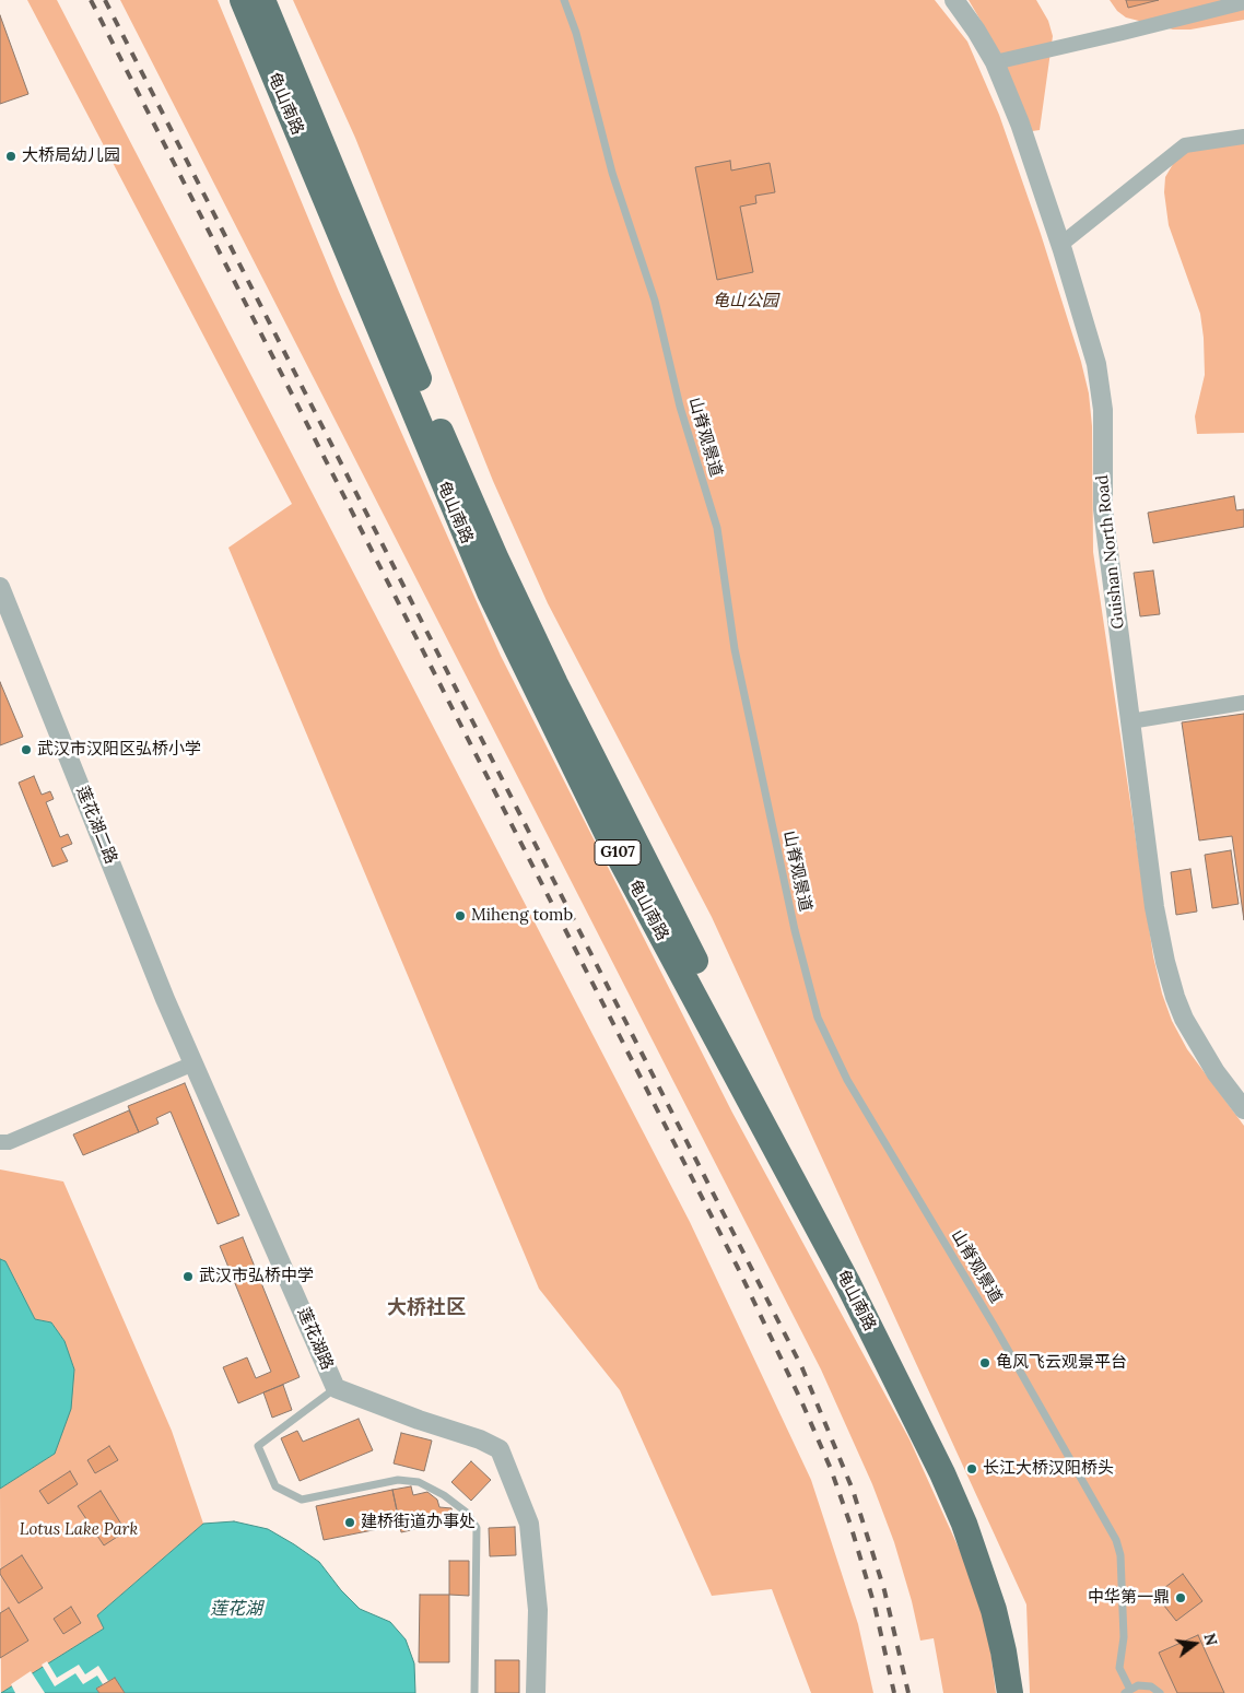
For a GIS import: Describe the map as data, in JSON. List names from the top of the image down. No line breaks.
{"streets":{"highway":["龟山南路","G107"],"street":["Guishan North Road","莲花湖二路","莲花湖路"],"lane":["山脊观景道"]},"crossings":[["莲花湖二路","莲花湖路"]],"districts":["大桥社区"],"water":["莲花湖"],"parks":["龟山公园","Lotus Lake Park"],"places":["大桥局幼儿园","武汉市汉阳区弘桥小学","Miheng tomb","武汉市弘桥中学","龟风飞云观景平台","长江大桥汉阳桥头","建桥街道办事处","中华第一鼎"],"north":"right"}
